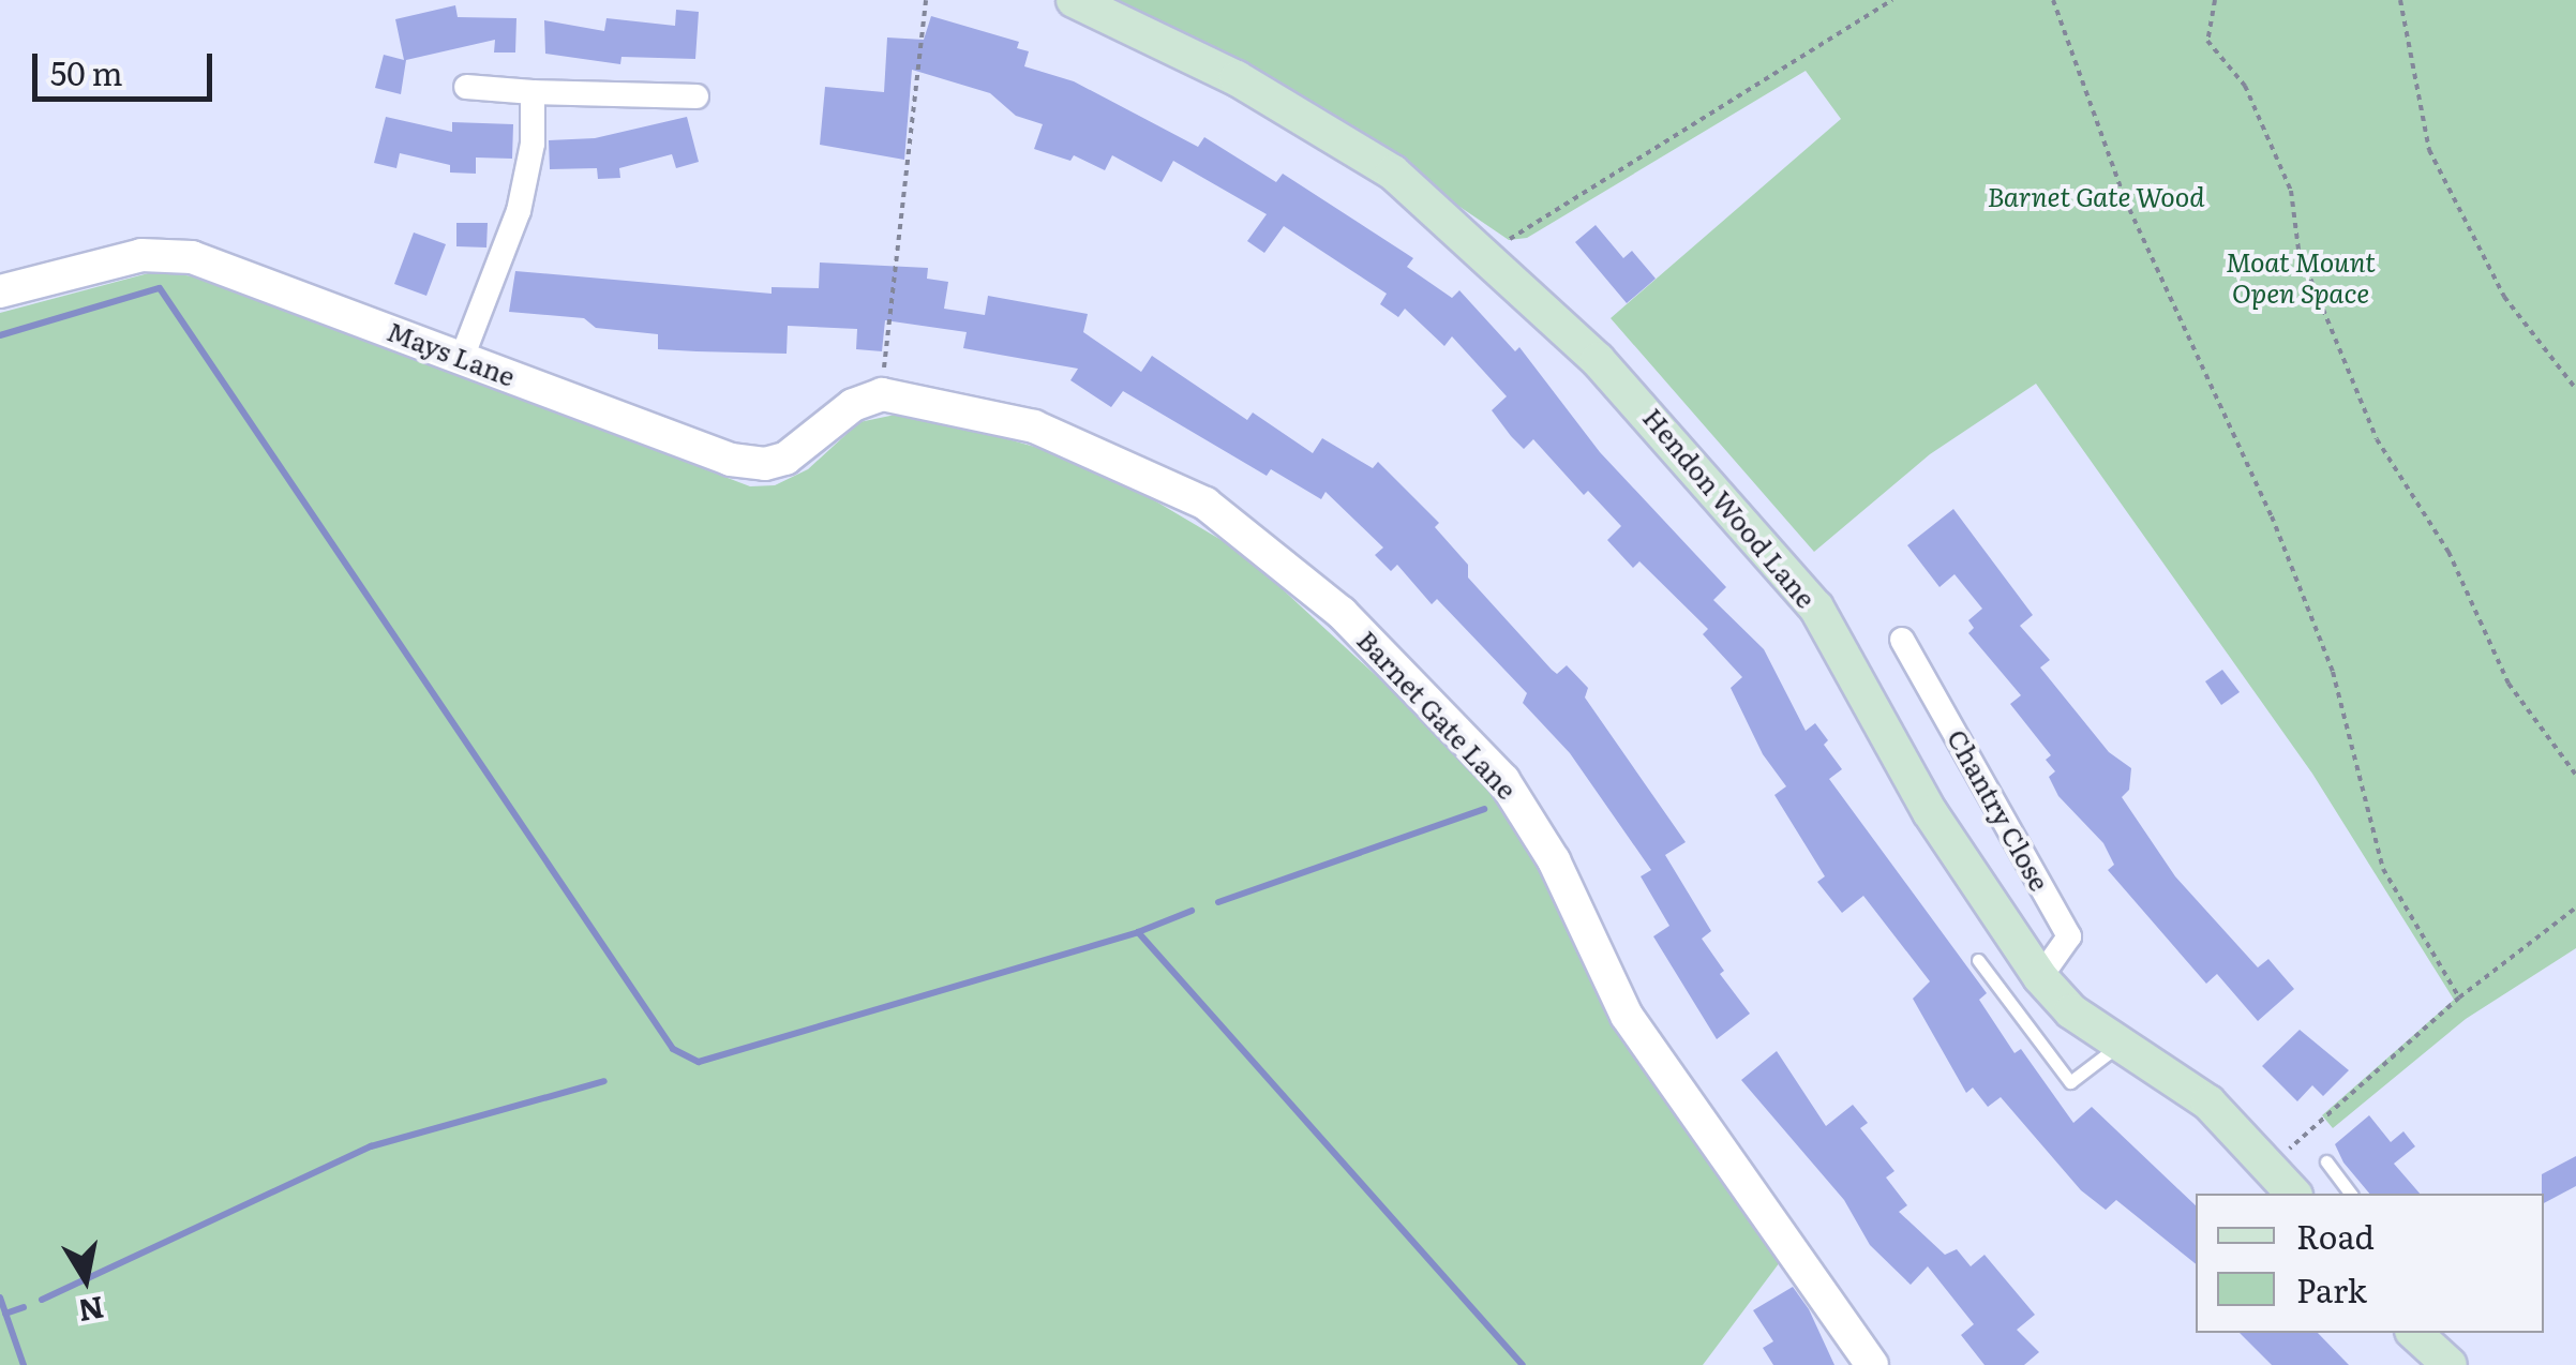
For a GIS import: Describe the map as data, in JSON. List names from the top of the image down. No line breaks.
{"streets":{"main road":["Hendon Wood Lane"],"street":["Mays Lane","Barnet Gate Lane","Chantry Close"]},"crossings":[["Mays Lane","Barnet Gate Lane"],["Hendon Wood Lane","Chantry Close"]],"parks":["Barnet Gate Wood","Moat Mount Open Space"],"legend":["Road","Park"],"scale_bar":"50 m","north":"bottom"}
